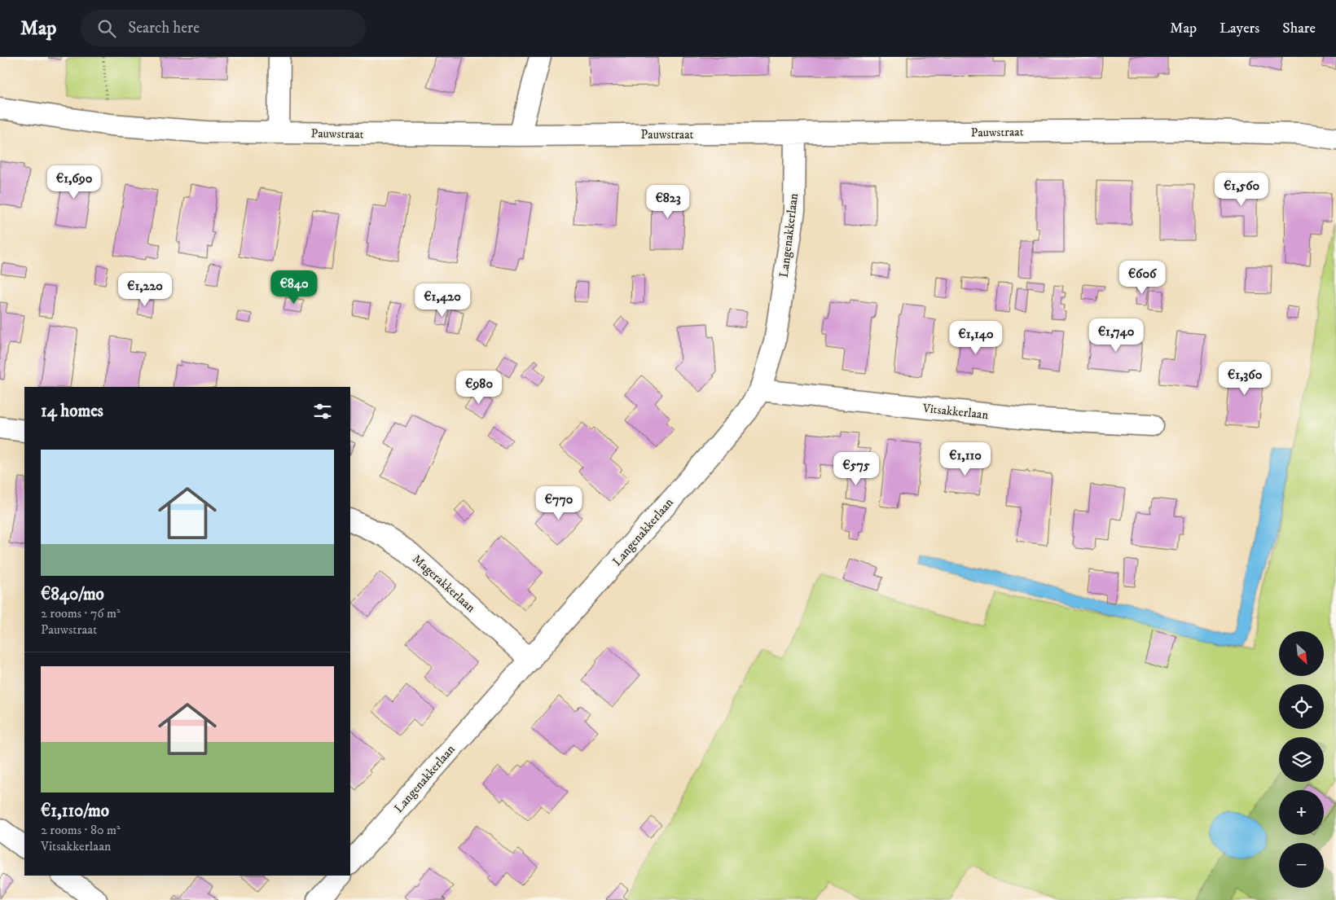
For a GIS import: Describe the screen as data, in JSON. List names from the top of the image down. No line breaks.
{"streets":{"street":["Pauwstraat","Langenakkerlaan","Vitsakkerlaan","Magerakkerlaan"]},"crossings":[["Pauwstraat","Langenakkerlaan"],["Langenakkerlaan","Vitsakkerlaan"],["Langenakkerlaan","Magerakkerlaan"]],"north":"bottom right","page":{"header":"Map","search":"Search here","nav":["Map","Layers","Share"],"price":["€1,690","€1,560","€823","€606","€840","€1,220","€1,420","€1,740","€1,140","€1,360","€980","€1,110","€575","€770"],"heading":"14 homes","list":[{"name":"€840/mo","note":"2 rooms · 76 m² · Pauwstraat"},{"name":"€1,110/mo","note":"2 rooms · 80 m² · Vitsakkerlaan"}],"map_buttons":["+","−"]}}
